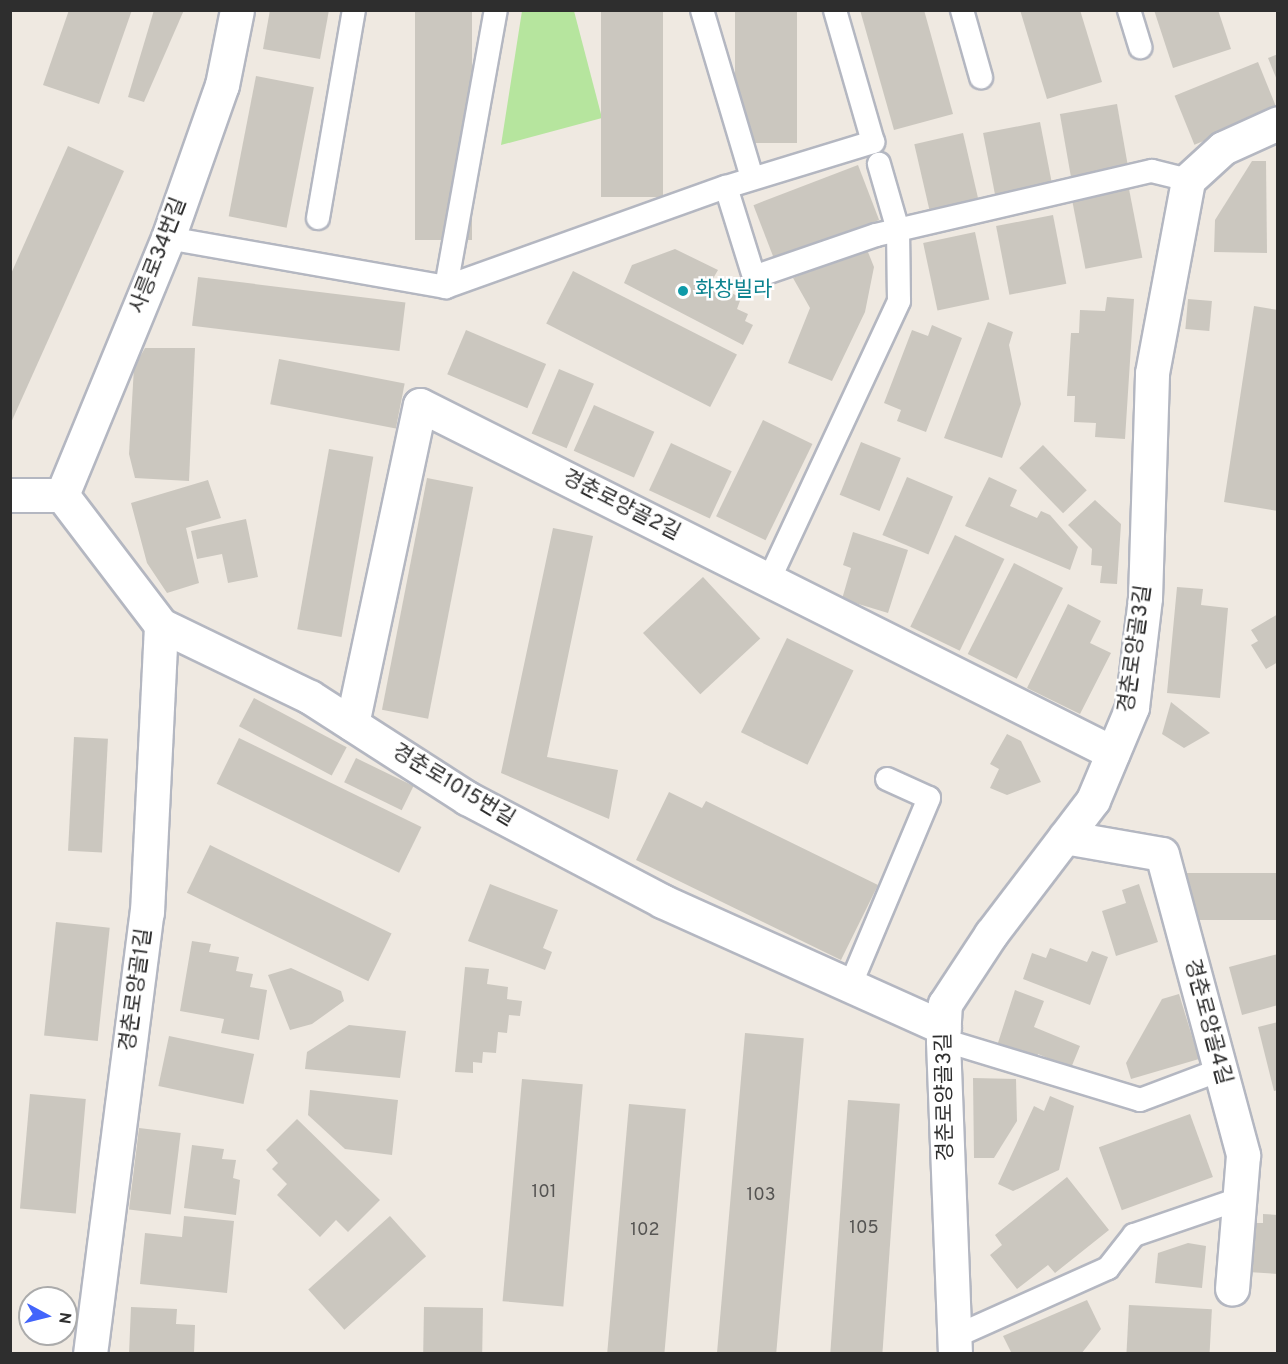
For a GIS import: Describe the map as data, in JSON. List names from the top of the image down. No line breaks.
{"streets":{"street":["사릉로34번길","경춘로양골2길","경춘로양골3길","경춘로1015번길","경춘로양골1길","경춘로양골4길"]},"crossings":[["사릉로34번길","경춘로1015번길"],["경춘로양골2길","경춘로양골3길"],["경춘로양골2길","경춘로1015번길"],["경춘로양골3길","경춘로1015번길"],["경춘로양골3길","경춘로양골4길"],["경춘로1015번길","경춘로양골1길"]],"places":["화창빌라"],"house_numbers":["101","103","105","102"],"north":"right"}
